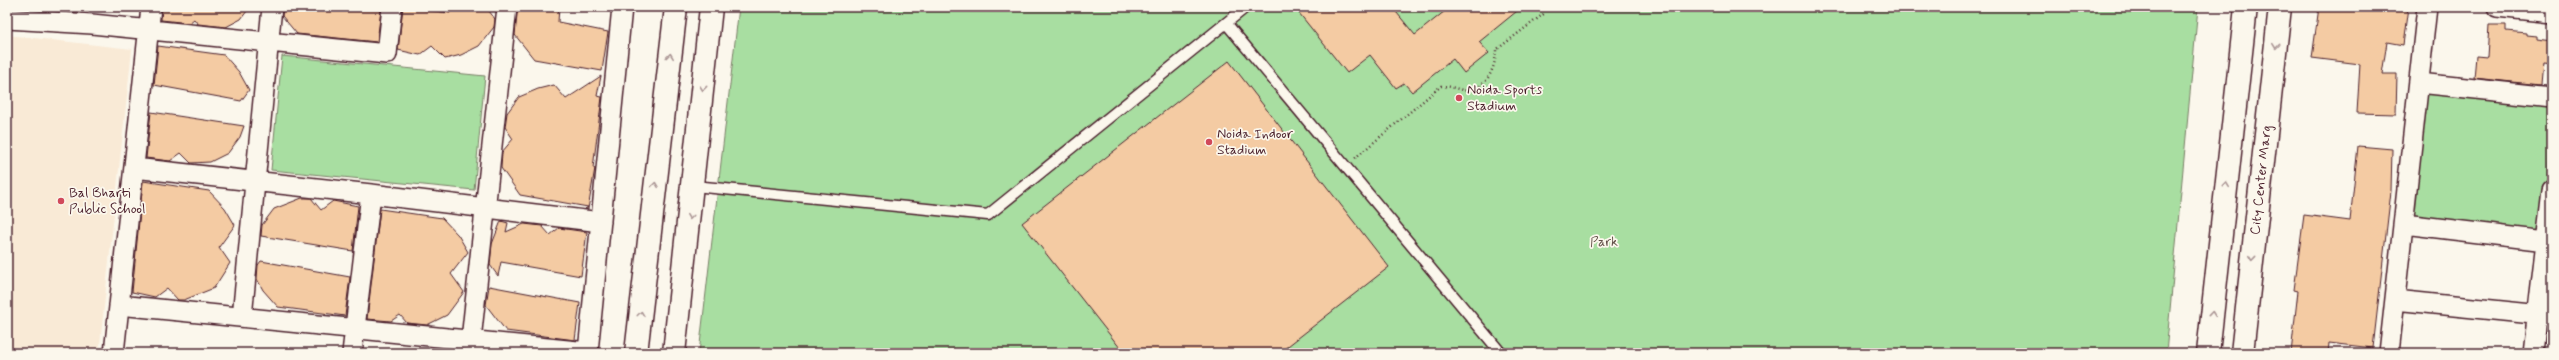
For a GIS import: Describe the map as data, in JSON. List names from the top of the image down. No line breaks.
{"streets":{"main road":["City Center Marg"]},"parks":["Park"],"places":["Noida Sports Stadium","Noida Indoor Stadium","Bal Bharti Public School"]}
